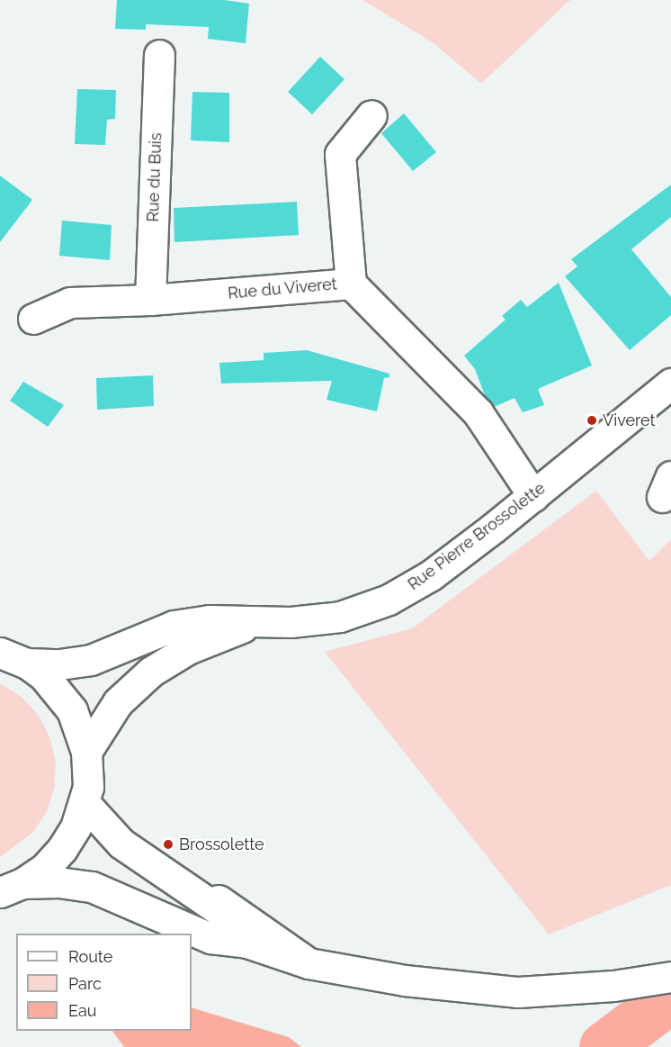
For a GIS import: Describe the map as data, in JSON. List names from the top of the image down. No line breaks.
{"streets":{"street":["Rue du Buis","Rue du Viveret","Rue Pierre Brossolette"]},"crossings":[["Rue du Buis","Rue du Viveret"],["Rue du Viveret","Rue Pierre Brossolette"]],"places":["Viveret","Brossolette"],"legend":["Route","Parc","Eau"]}
